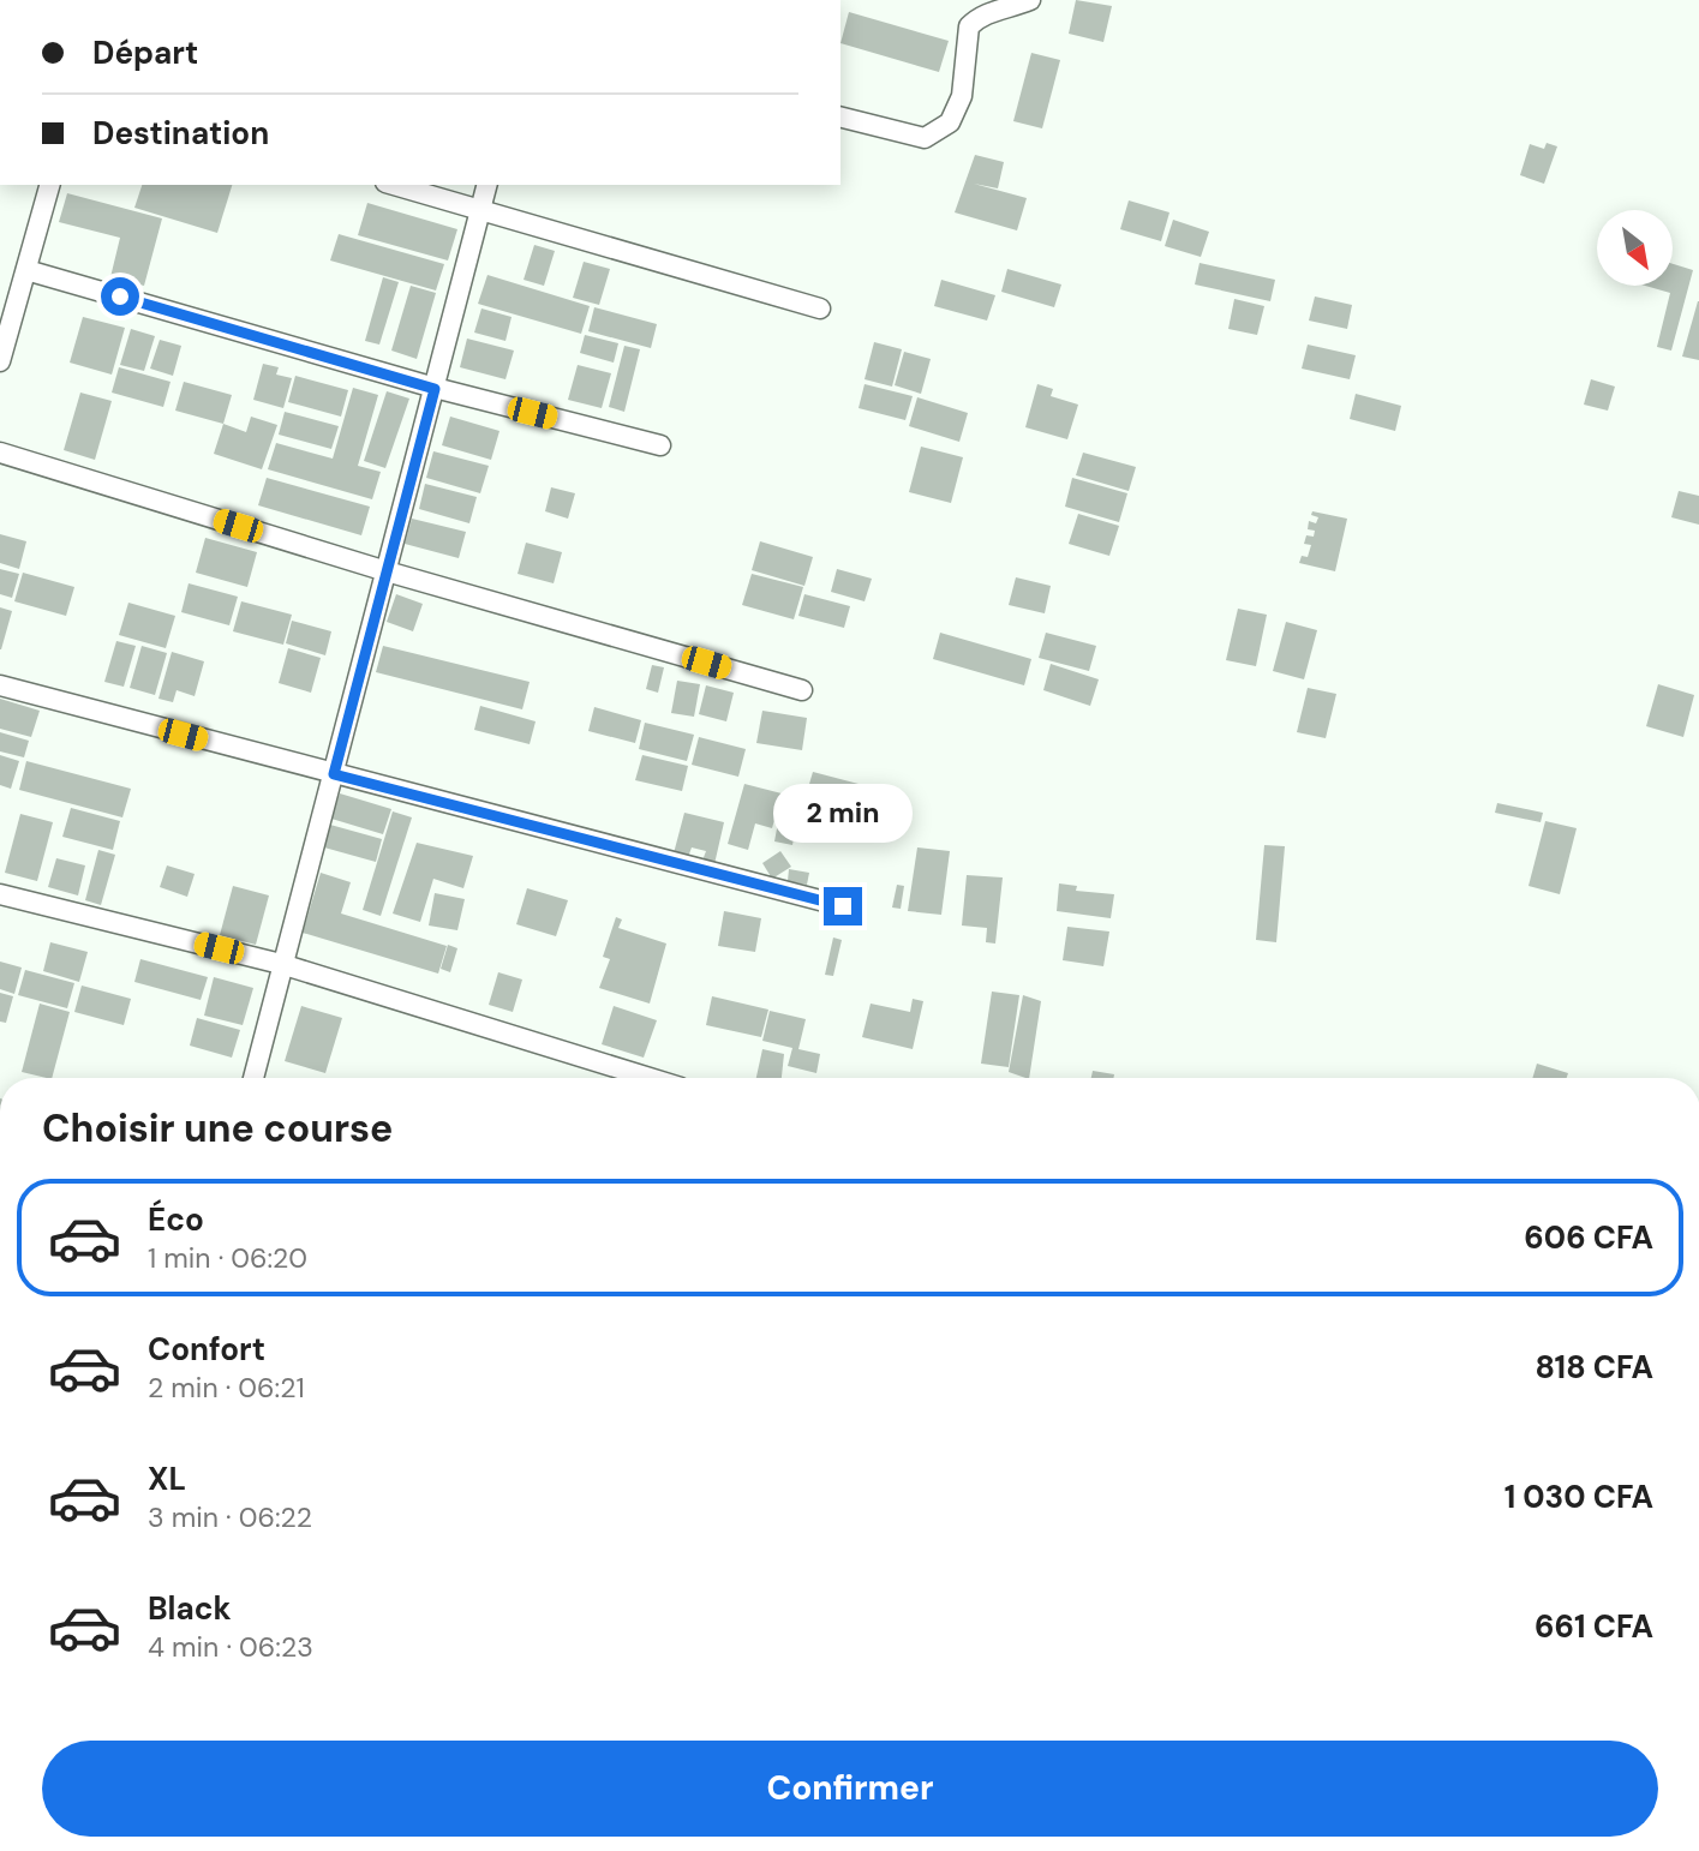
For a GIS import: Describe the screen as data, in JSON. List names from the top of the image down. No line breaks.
{"north":"bottom right","page":{"banner":["Départ","Destination"],"bubble":"2 min","heading":"Choisir une course","list":[{"name":"Éco","note":"1 min · 06:20","value":"606 CFA"},{"name":"Confort","note":"2 min · 06:21","value":"818 CFA"},{"name":"XL","note":"3 min · 06:22","value":"1 030 CFA"},{"name":"Black","note":"4 min · 06:23","value":"661 CFA"}],"buttons":"Confirmer"}}
